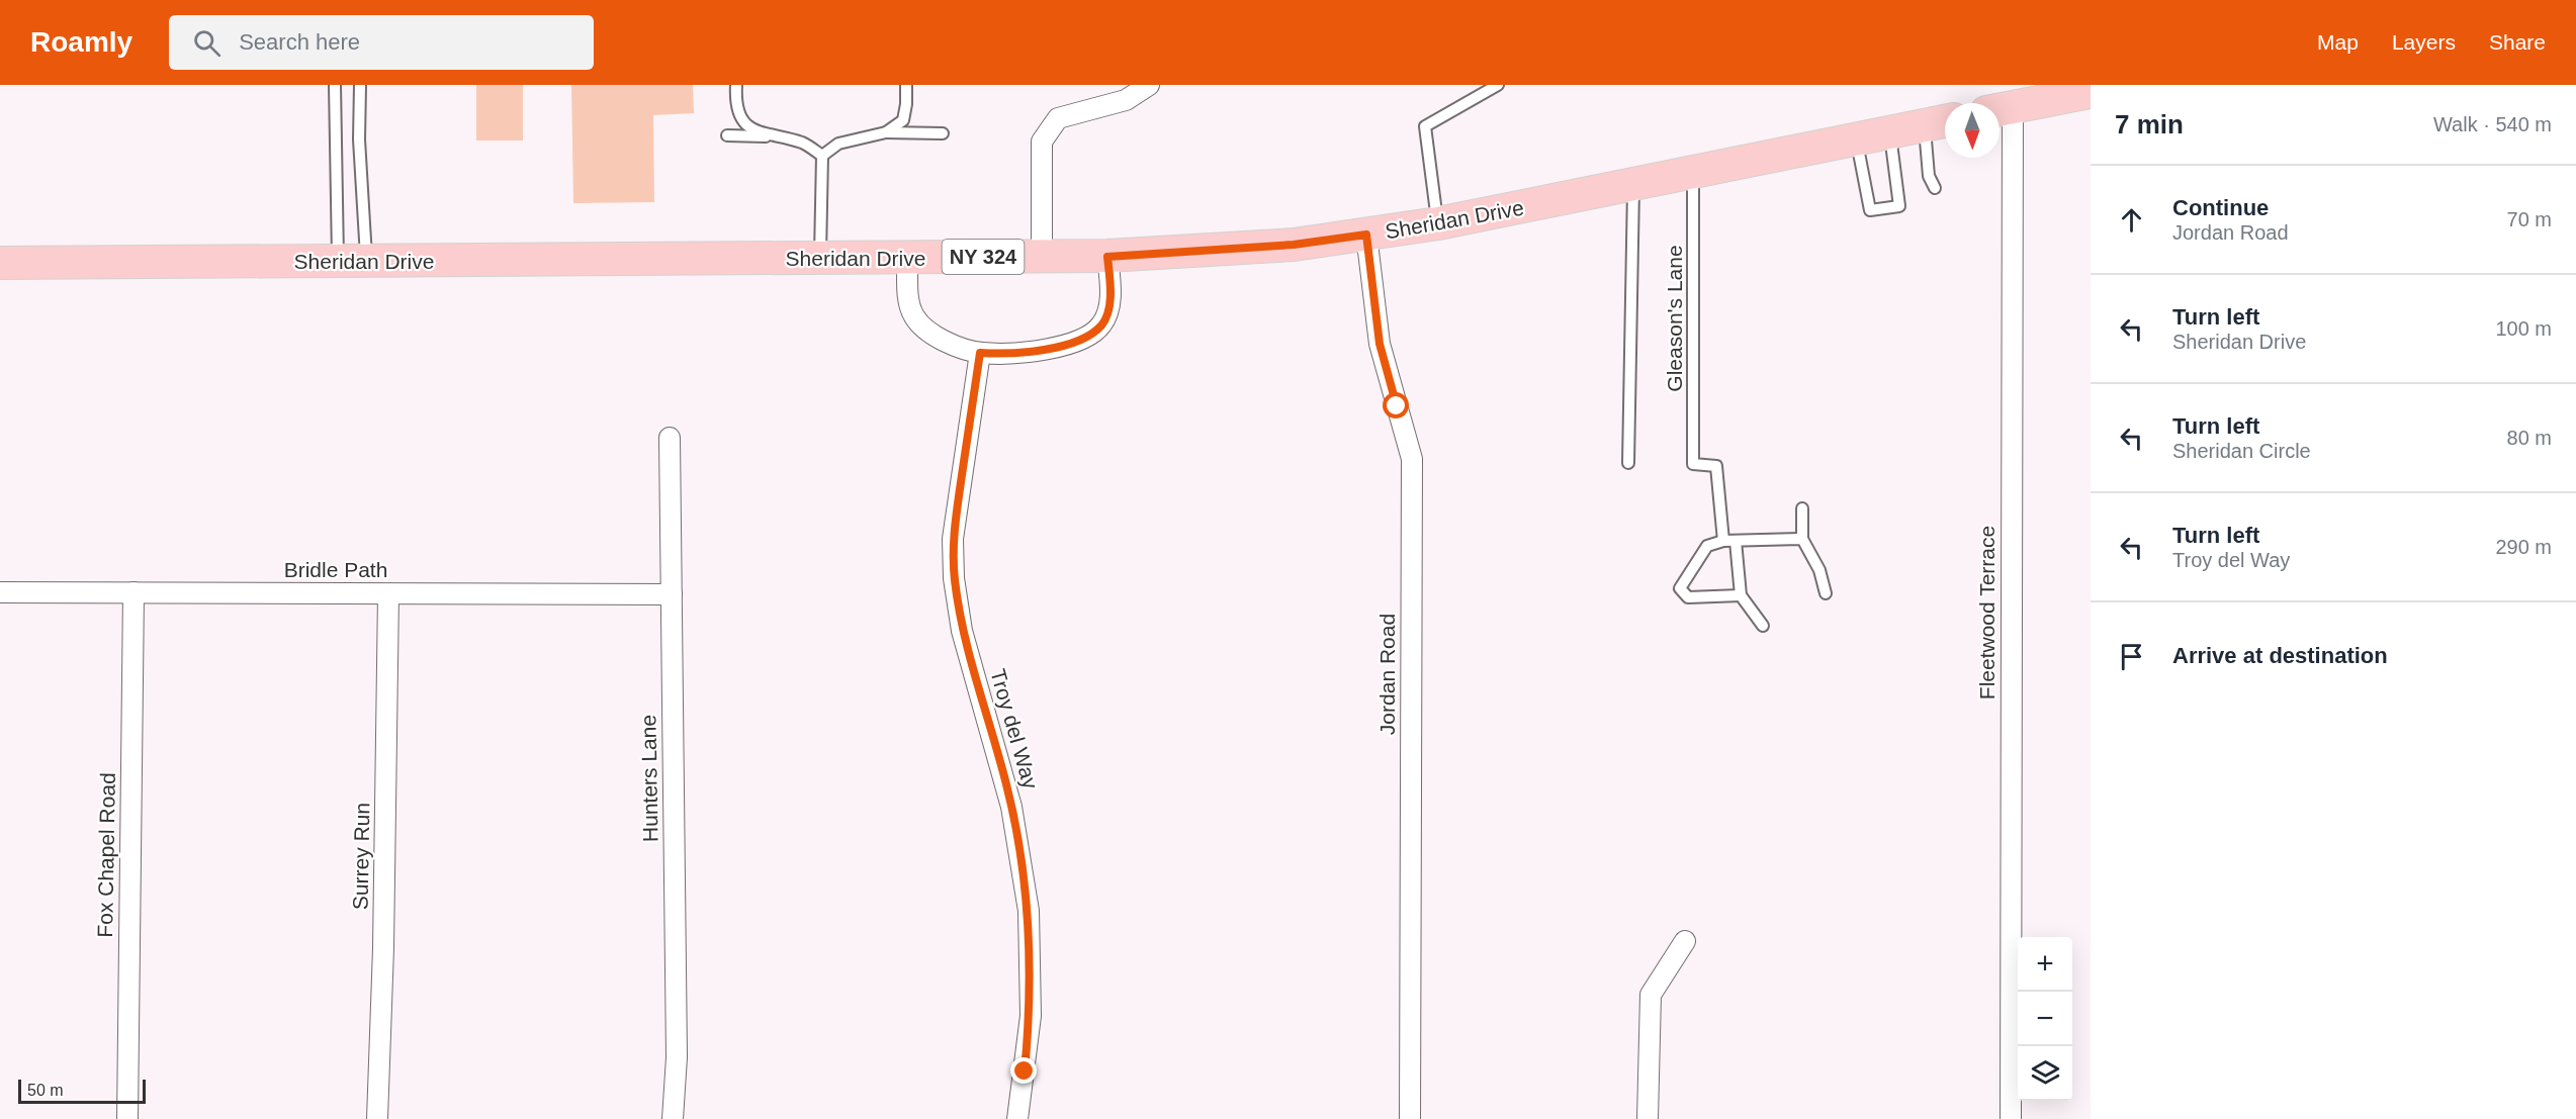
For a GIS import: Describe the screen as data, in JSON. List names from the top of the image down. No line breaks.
{"streets":{"main road":["Sheridan Drive","NY 324"],"street":["Bridle Path","Fleetwood Terrace","Jordan Road","Troy del Way","Hunters Lane","Fox Chapel Road","Surrey Run"],"lane":["Gleason's Lane"]},"crossings":[["Sheridan Drive","Gleason's Lane"],["Sheridan Drive","Jordan Road"],["Bridle Path","Hunters Lane"],["Bridle Path","Fox Chapel Road"],["Bridle Path","Surrey Run"]],"scale_bar":"50 m","north":"bottom","page":{"header":"Roamly","search":"Search here","nav":["Map","Layers","Share"],"heading":["7 min","Walk · 540 m"],"list":[["Continue","Jordan Road","70 m"],["Turn left","Sheridan Drive","100 m"],["Turn left","Sheridan Circle","80 m"],["Turn left","Troy del Way","290 m"],"Arrive at destination"],"map_buttons":["+","−"],"scale":"50 m"}}
